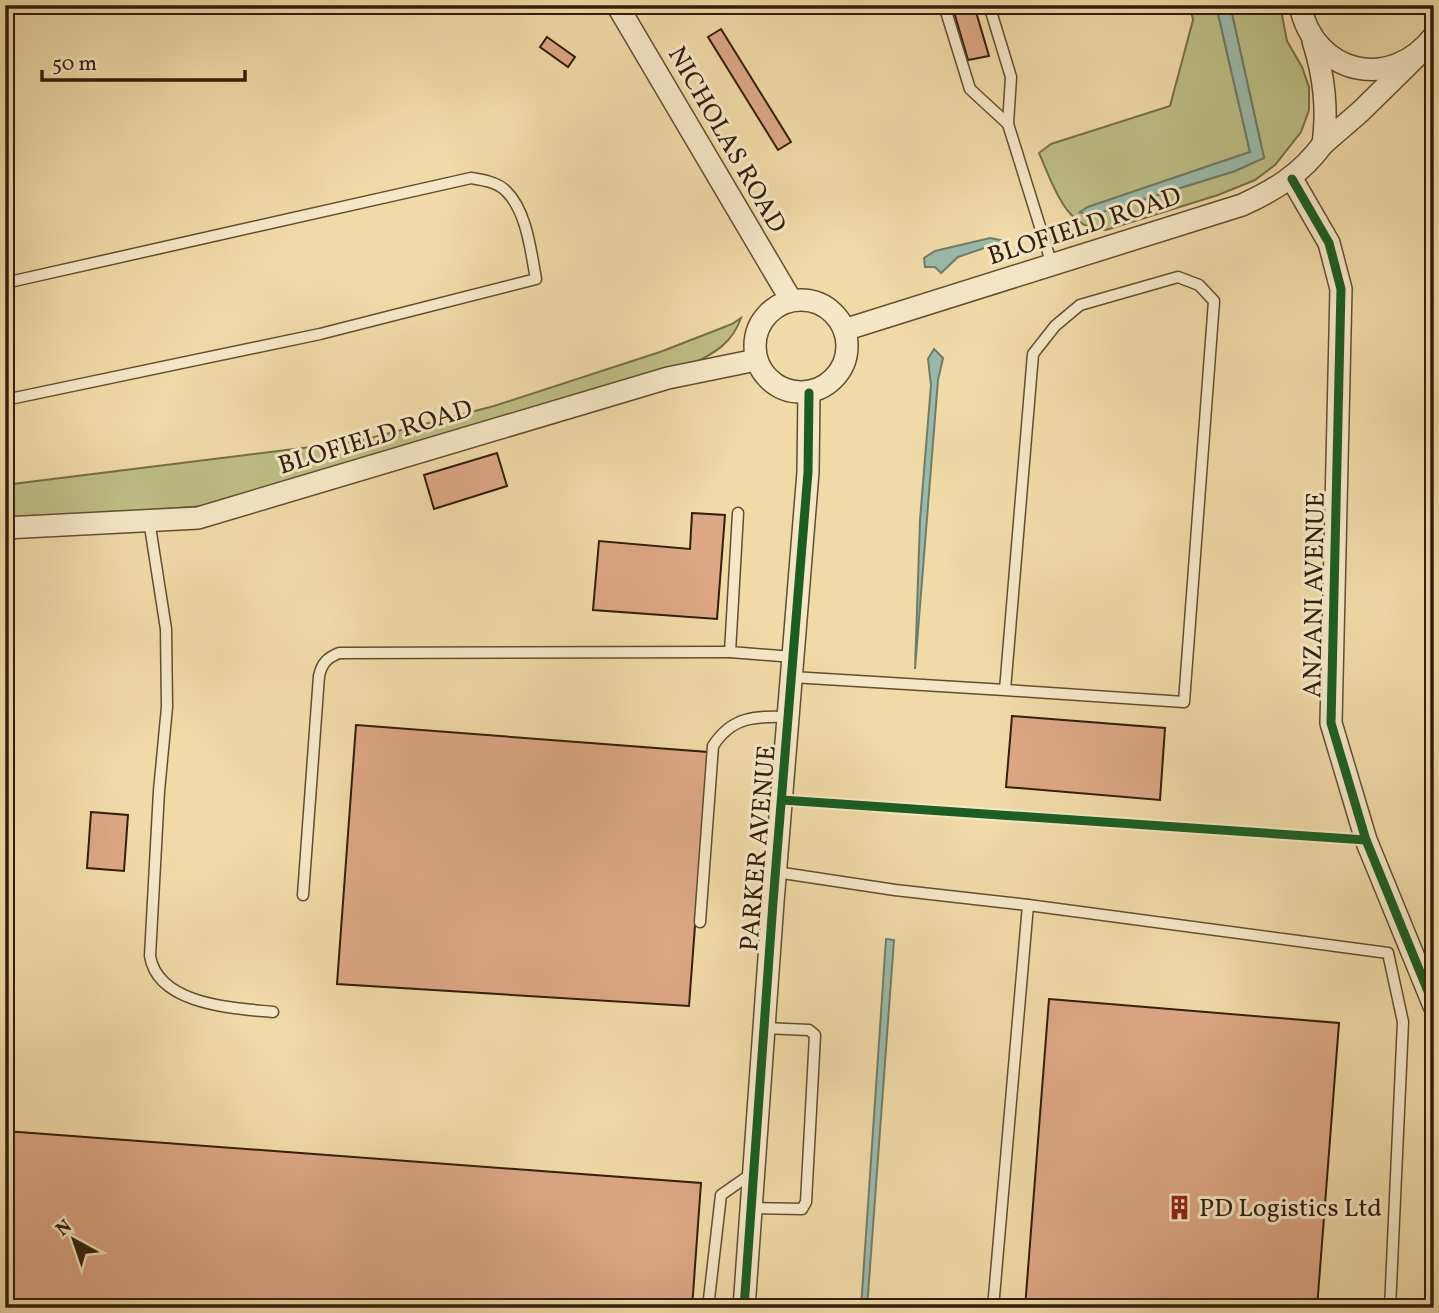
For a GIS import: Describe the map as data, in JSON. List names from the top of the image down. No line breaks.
{"streets":{"street":["NICHOLAS ROAD","BLOFIELD ROAD","ANZANI AVENUE","PARKER AVENUE"]},"crossings":[["NICHOLAS ROAD","BLOFIELD ROAD"],["NICHOLAS ROAD","PARKER AVENUE"],["BLOFIELD ROAD","ANZANI AVENUE"],["BLOFIELD ROAD","PARKER AVENUE"]],"places":{"building":["PD Logistics Ltd"]},"scale_bar":"50 m","north":"top left"}
